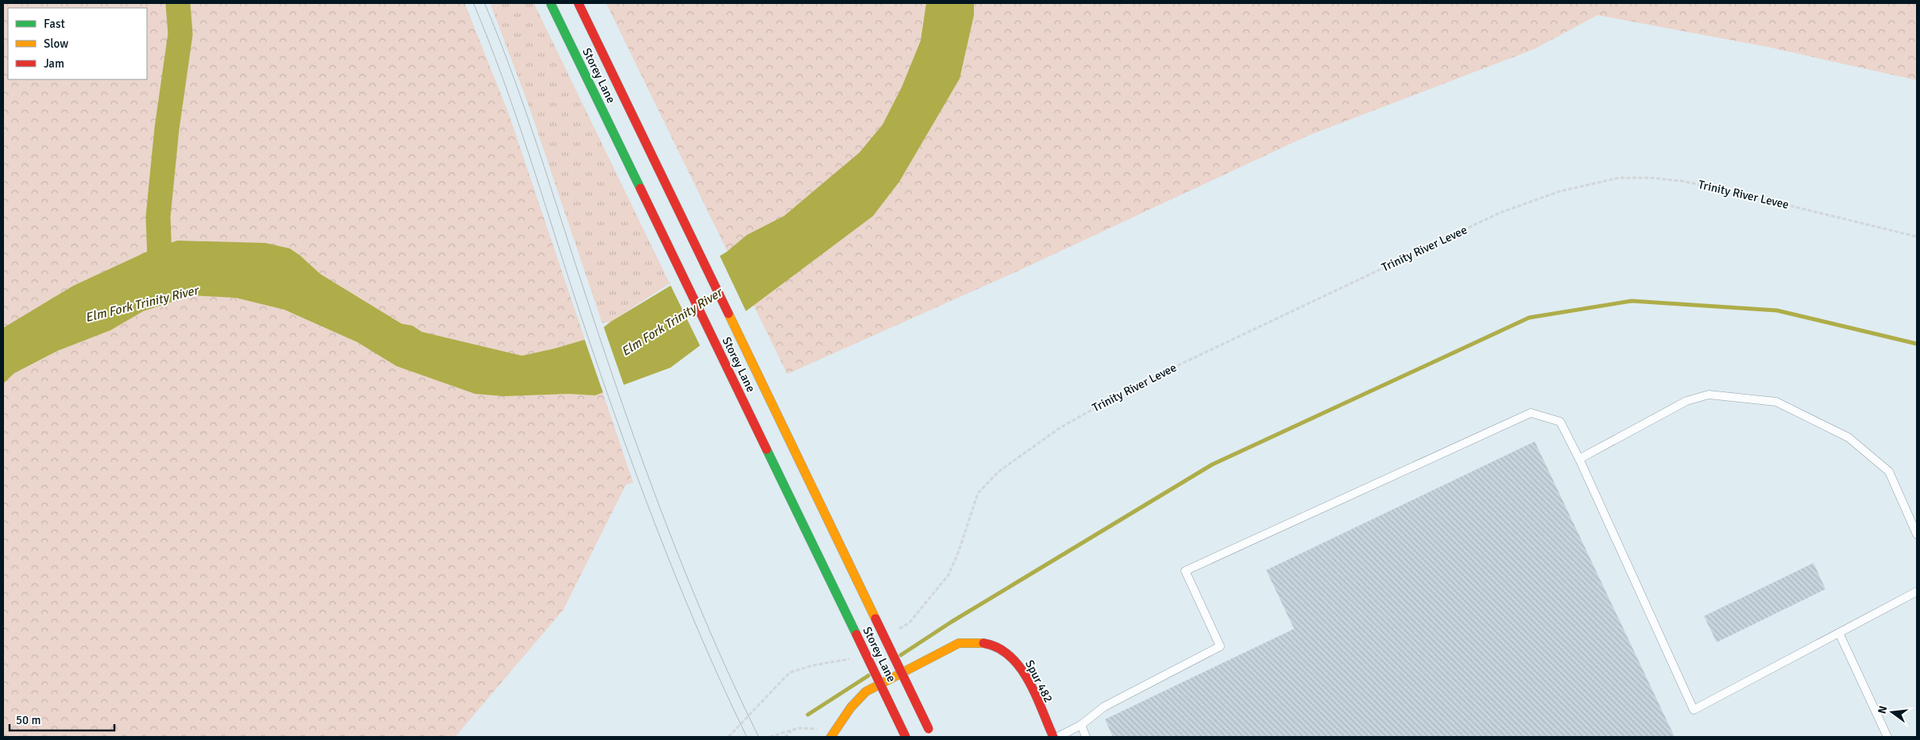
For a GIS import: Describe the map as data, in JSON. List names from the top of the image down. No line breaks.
{"streets":{"main road":["Storey Lane","Spur 482"],"path":["Trinity River Levee"]},"water":["Elm Fork Trinity River"],"legend":["Fast","Slow","Jam"],"scale_bar":"50 m","north":"left"}
